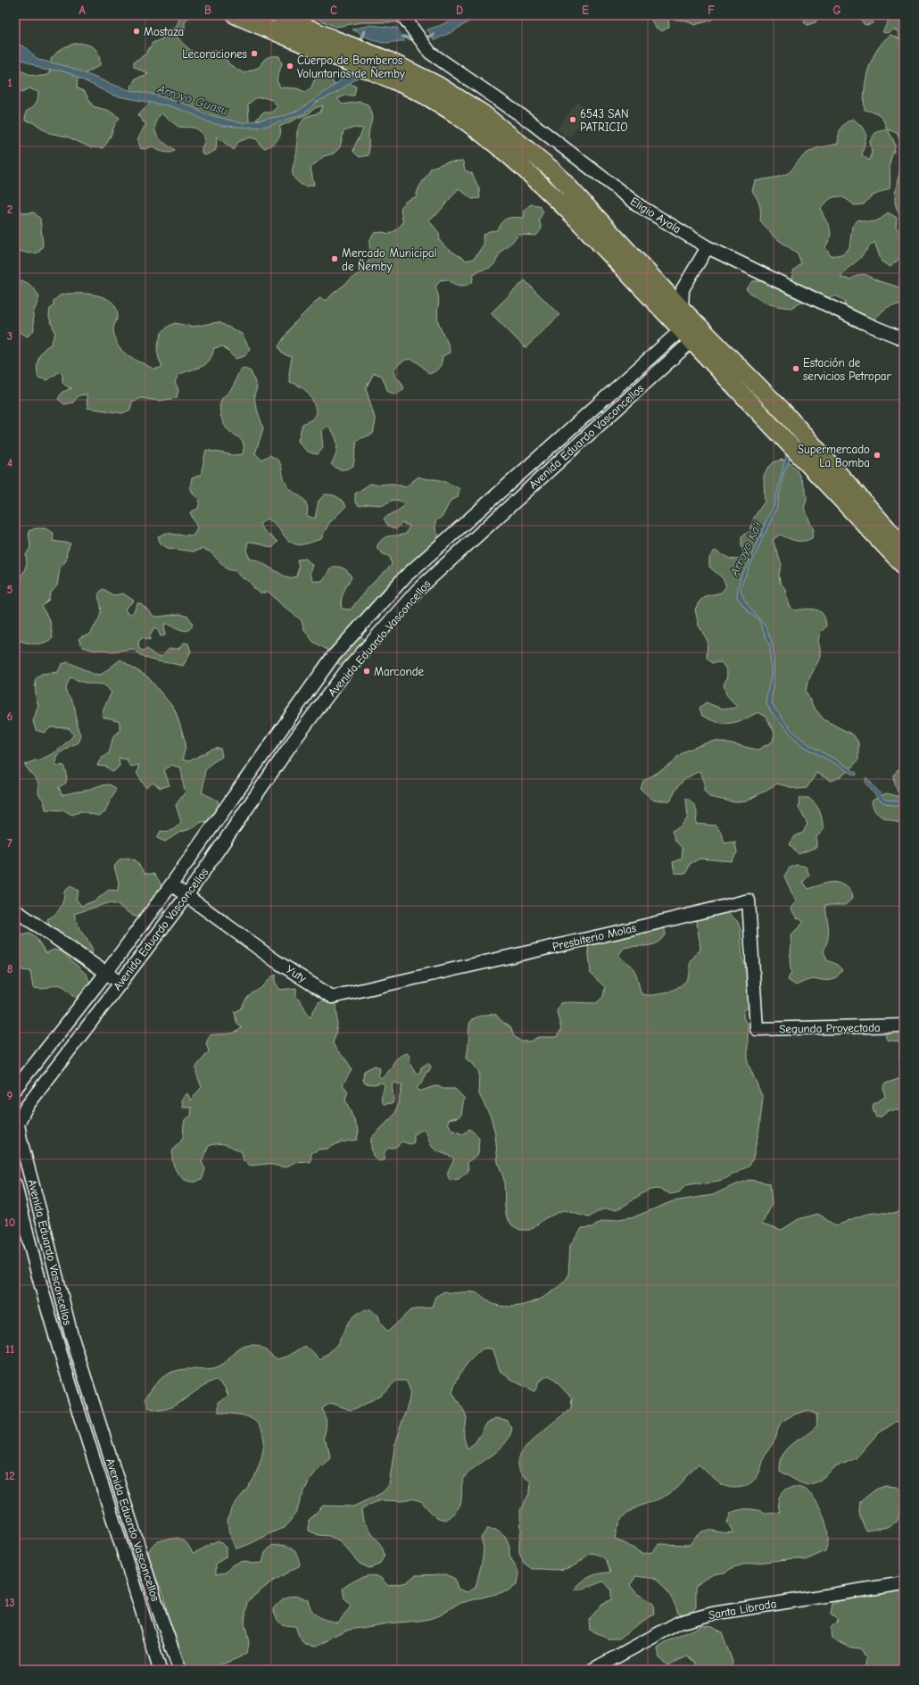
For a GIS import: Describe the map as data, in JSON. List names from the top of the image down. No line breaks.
{"streets":{"street":["Eligio Ayala","Avenida Eduardo Vasconcellos","Presbiterio Molas","Yuty","Segunda Proyectada","Santa Librada"]},"crossings":[["Avenida Eduardo Vasconcellos","Yuty"],["Presbiterio Molas","Yuty"],["Presbiterio Molas","Segunda Proyectada"]],"water":["Arroyo Guasu","Arroyo Ka'i"],"places":["Mostaza","Lecoraciones","Cuerpo de Bomberos Voluntarios de Ñemby","6543 SAN PATRICIO","Mercado Municipal de Ñemby","Estación de servicios Petropar","Supermercado La Bomba","Marconde"],"grid":{"columns":["A","B","C","D","E","F","G"],"rows":["1","2","3","4","5","6","7","8","9","10","11","12","13"]}}
